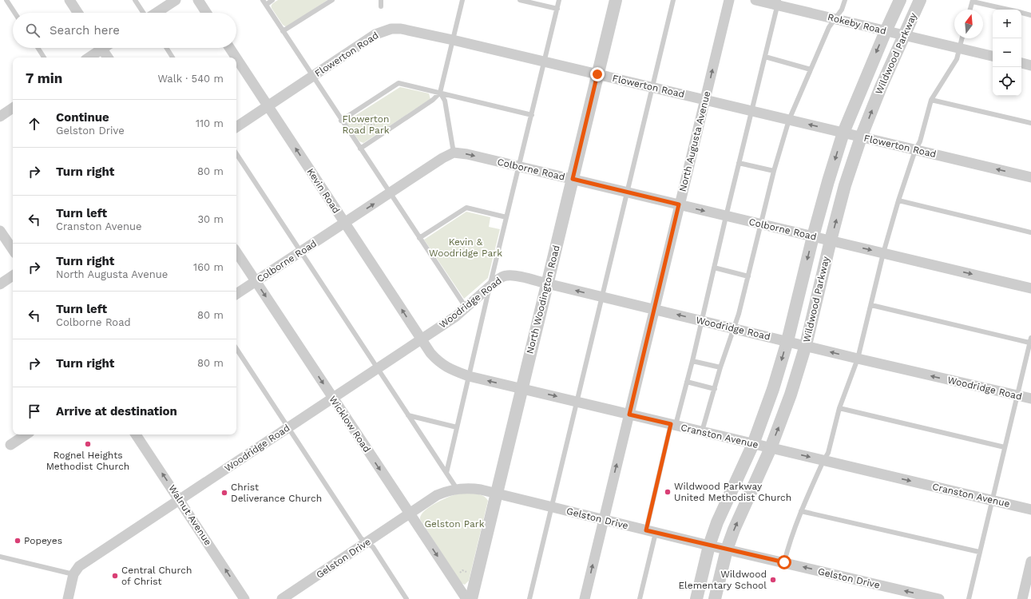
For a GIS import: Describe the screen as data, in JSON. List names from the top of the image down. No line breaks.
{"streets":{"street":["Rokeby Road","Wildwood Parkway","Flowerton Road","North Augusta Avenue","Colborne Road","Kevin Road","North Woodington Road","Woodridge Road","Wicklow Road","Cranston Avenue","Walnut Avenue","Gelston Drive"]},"crossings":[["Rokeby Road","Wildwood Parkway"],["Wildwood Parkway","Flowerton Road"],["Wildwood Parkway","Colborne Road"],["Wildwood Parkway","Woodridge Road"],["Wildwood Parkway","Cranston Avenue"],["Wildwood Parkway","Gelston Drive"],["Flowerton Road","North Augusta Avenue"],["Flowerton Road","Kevin Road"],["Flowerton Road","North Woodington Road"],["North Augusta Avenue","Colborne Road"],["North Augusta Avenue","Woodridge Road"],["North Augusta Avenue","Cranston Avenue"],["North Augusta Avenue","Gelston Drive"],["Colborne Road","Kevin Road"],["Colborne Road","North Woodington Road"],["Colborne Road","Wicklow Road"],["Kevin Road","Woodridge Road"],["Kevin Road","Cranston Avenue"],["North Woodington Road","Woodridge Road"],["North Woodington Road","Cranston Avenue"],["North Woodington Road","Gelston Drive"],["Woodridge Road","Wicklow Road"],["Woodridge Road","Cranston Avenue"],["Woodridge Road","Walnut Avenue"],["Wicklow Road","Gelston Drive"]],"one_way":["North Augusta Avenue","Colborne Road","Kevin Road","Wicklow Road","Walnut Avenue"],"parks":["Flowerton Road Park","Kevin & Woodridge Park","Gelston Park"],"places":["Rognel Heights Methodist Church","Wildwood Parkway United Methodist Church","Christ Deliverance Church","Popeyes","Central Church of Christ","Wildwood Elementary School"],"north":"top","page":{"map_buttons":["+","−"],"search":"Search here","heading":["7 min","Walk · 540 m"],"list":[["Continue","Gelston Drive","110 m"],["Turn right","80 m"],["Turn left","Cranston Avenue","30 m"],["Turn right","North Augusta Avenue","160 m"],["Turn left","Colborne Road","80 m"],["Turn right","80 m"],"Arrive at destination"]}}
